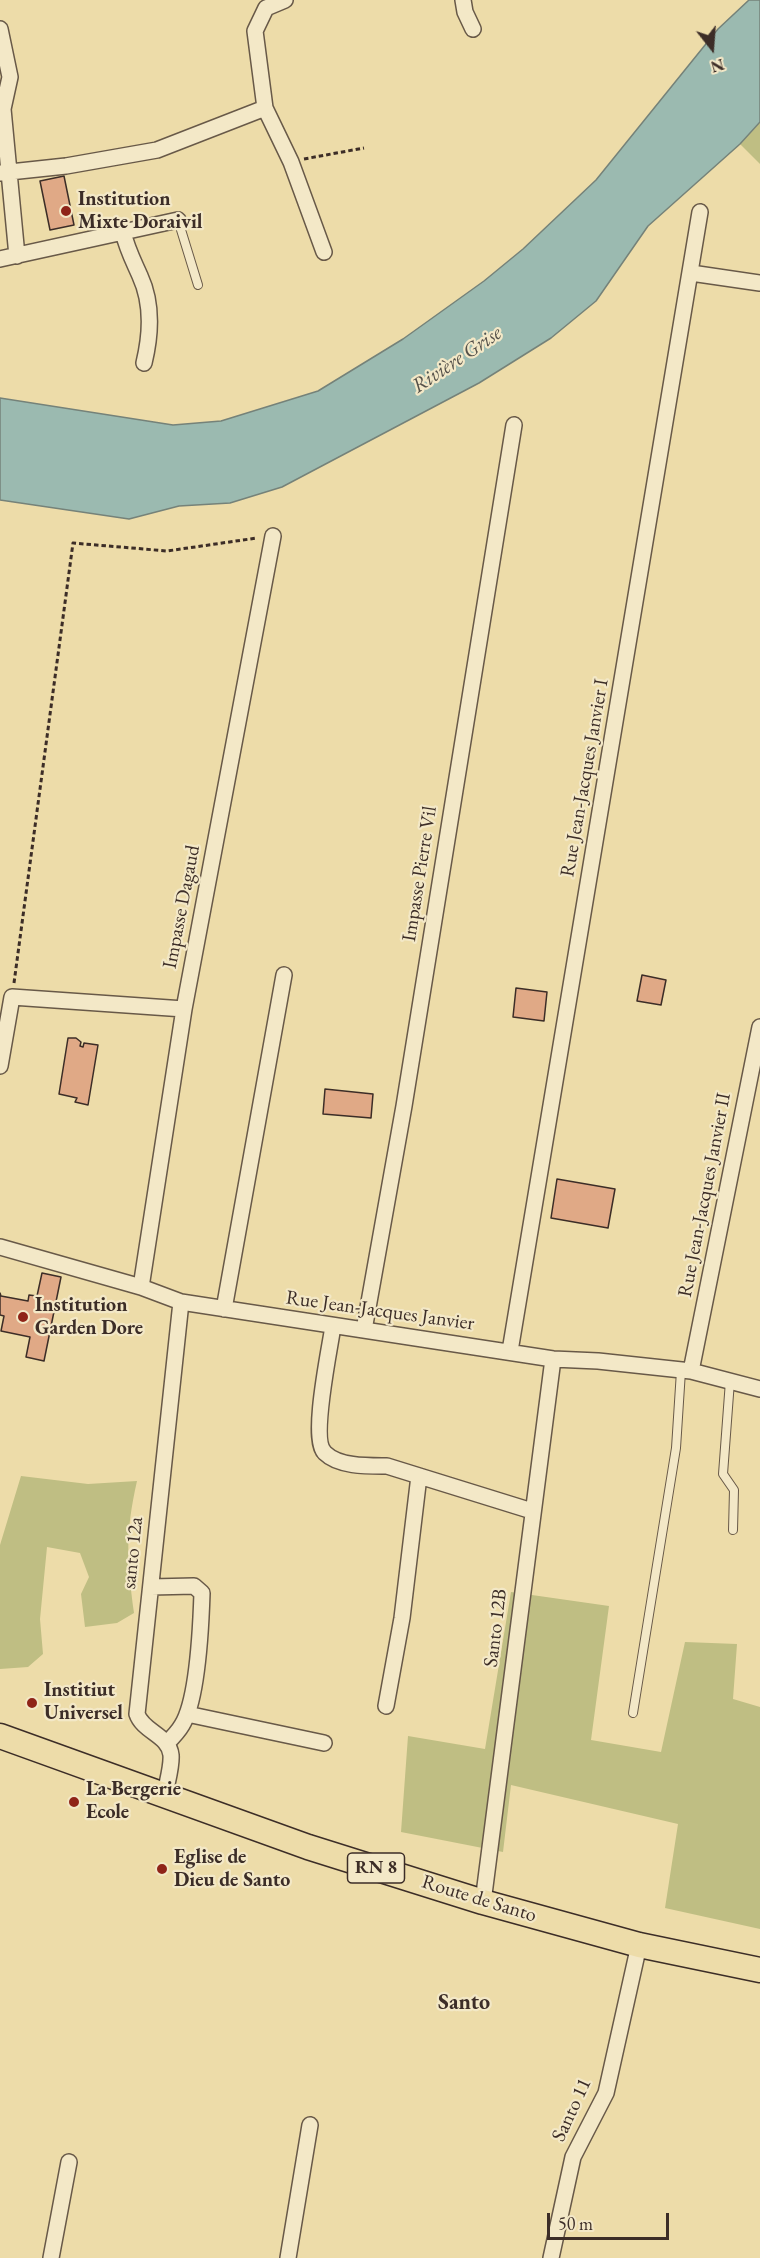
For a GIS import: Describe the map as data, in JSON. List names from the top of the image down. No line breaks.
{"streets":{"main road":["RN 8","Route de Santo"],"street":["Rue Jean-Jacques Janvier I","Impasse Pierre Vil","Impasse Dagaud","Rue Jean-Jacques Janvier II","Rue Jean-Jacques Janvier","santo 12a","Santo 12B","Santo 11"]},"crossings":[["Rue Jean-Jacques Janvier I","Rue Jean-Jacques Janvier"],["Impasse Pierre Vil","Rue Jean-Jacques Janvier"],["Impasse Dagaud","Rue Jean-Jacques Janvier"],["Rue Jean-Jacques Janvier II","Rue Jean-Jacques Janvier"],["Rue Jean-Jacques Janvier","santo 12a"],["Rue Jean-Jacques Janvier","Santo 12B"],["Santo 12B","Route de Santo"],["Route de Santo","Santo 11"]],"districts":["Santo"],"water":["Rivière Grise"],"places":["Institution Mixte Doraivil","Institution Garden Dore","Institiut Universel","La Bergerie Ecole","Eglise de Dieu de Santo"],"scale_bar":"50 m","north":"bottom"}
